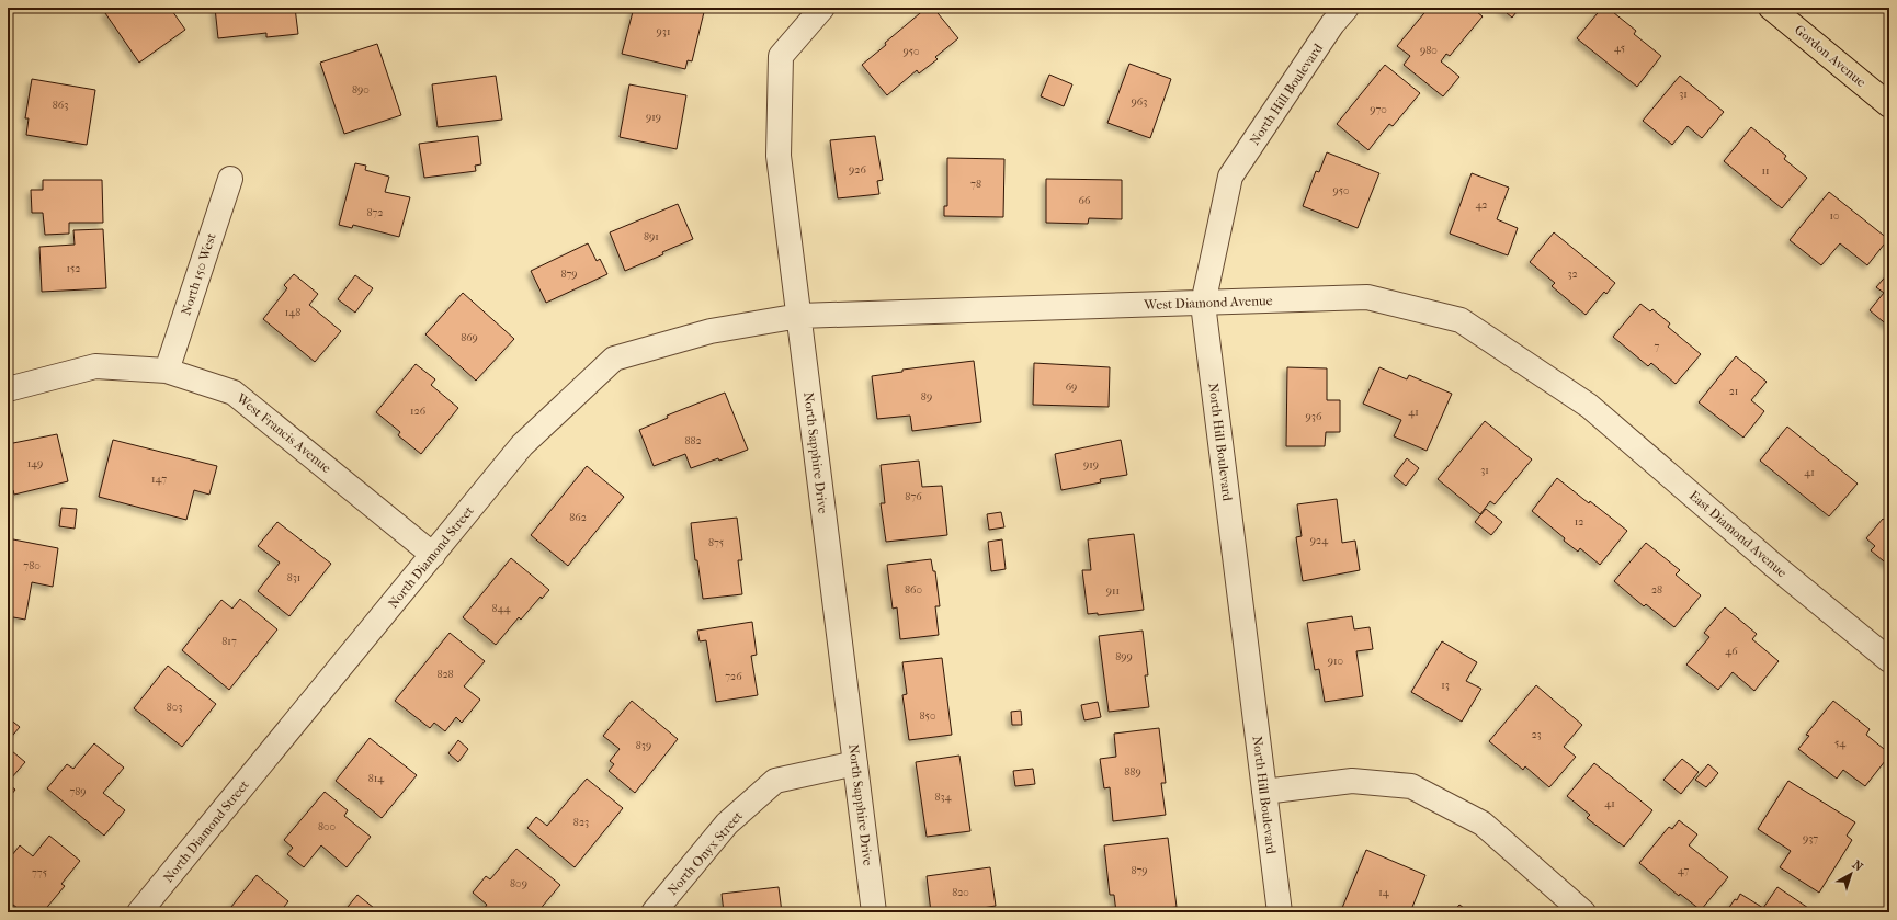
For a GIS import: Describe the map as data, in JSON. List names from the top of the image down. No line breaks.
{"streets":{"main road":["Gordon Avenue"],"street":["North Hill Boulevard","North 150 West","West Diamond Avenue","West Francis Avenue","North Sapphire Drive","East Diamond Avenue","North Diamond Street","North Onyx Street"]},"crossings":[["North Hill Boulevard","West Diamond Avenue"],["North 150 West","West Francis Avenue"],["West Diamond Avenue","North Sapphire Drive"],["West Diamond Avenue","East Diamond Avenue"],["West Diamond Avenue","North Diamond Street"],["West Francis Avenue","North Diamond Street"],["North Sapphire Drive","North Diamond Street"],["North Sapphire Drive","North Onyx Street"]],"house_numbers":["931","45","980","950","890","31","963","863","970","919","926","11","78","950","66","42","872","10","891","152","879","32","148","869","7","69","21","89","126","41","936","882","149","919","31","41","147","876","862","12","924","875","780","831","860","28","911","844","817","46","899","910","828","726","13","803","850","23","54","839","889","814","789","834","41","823","800","937","879","47","775","809","820","14"],"north":"top right"}
